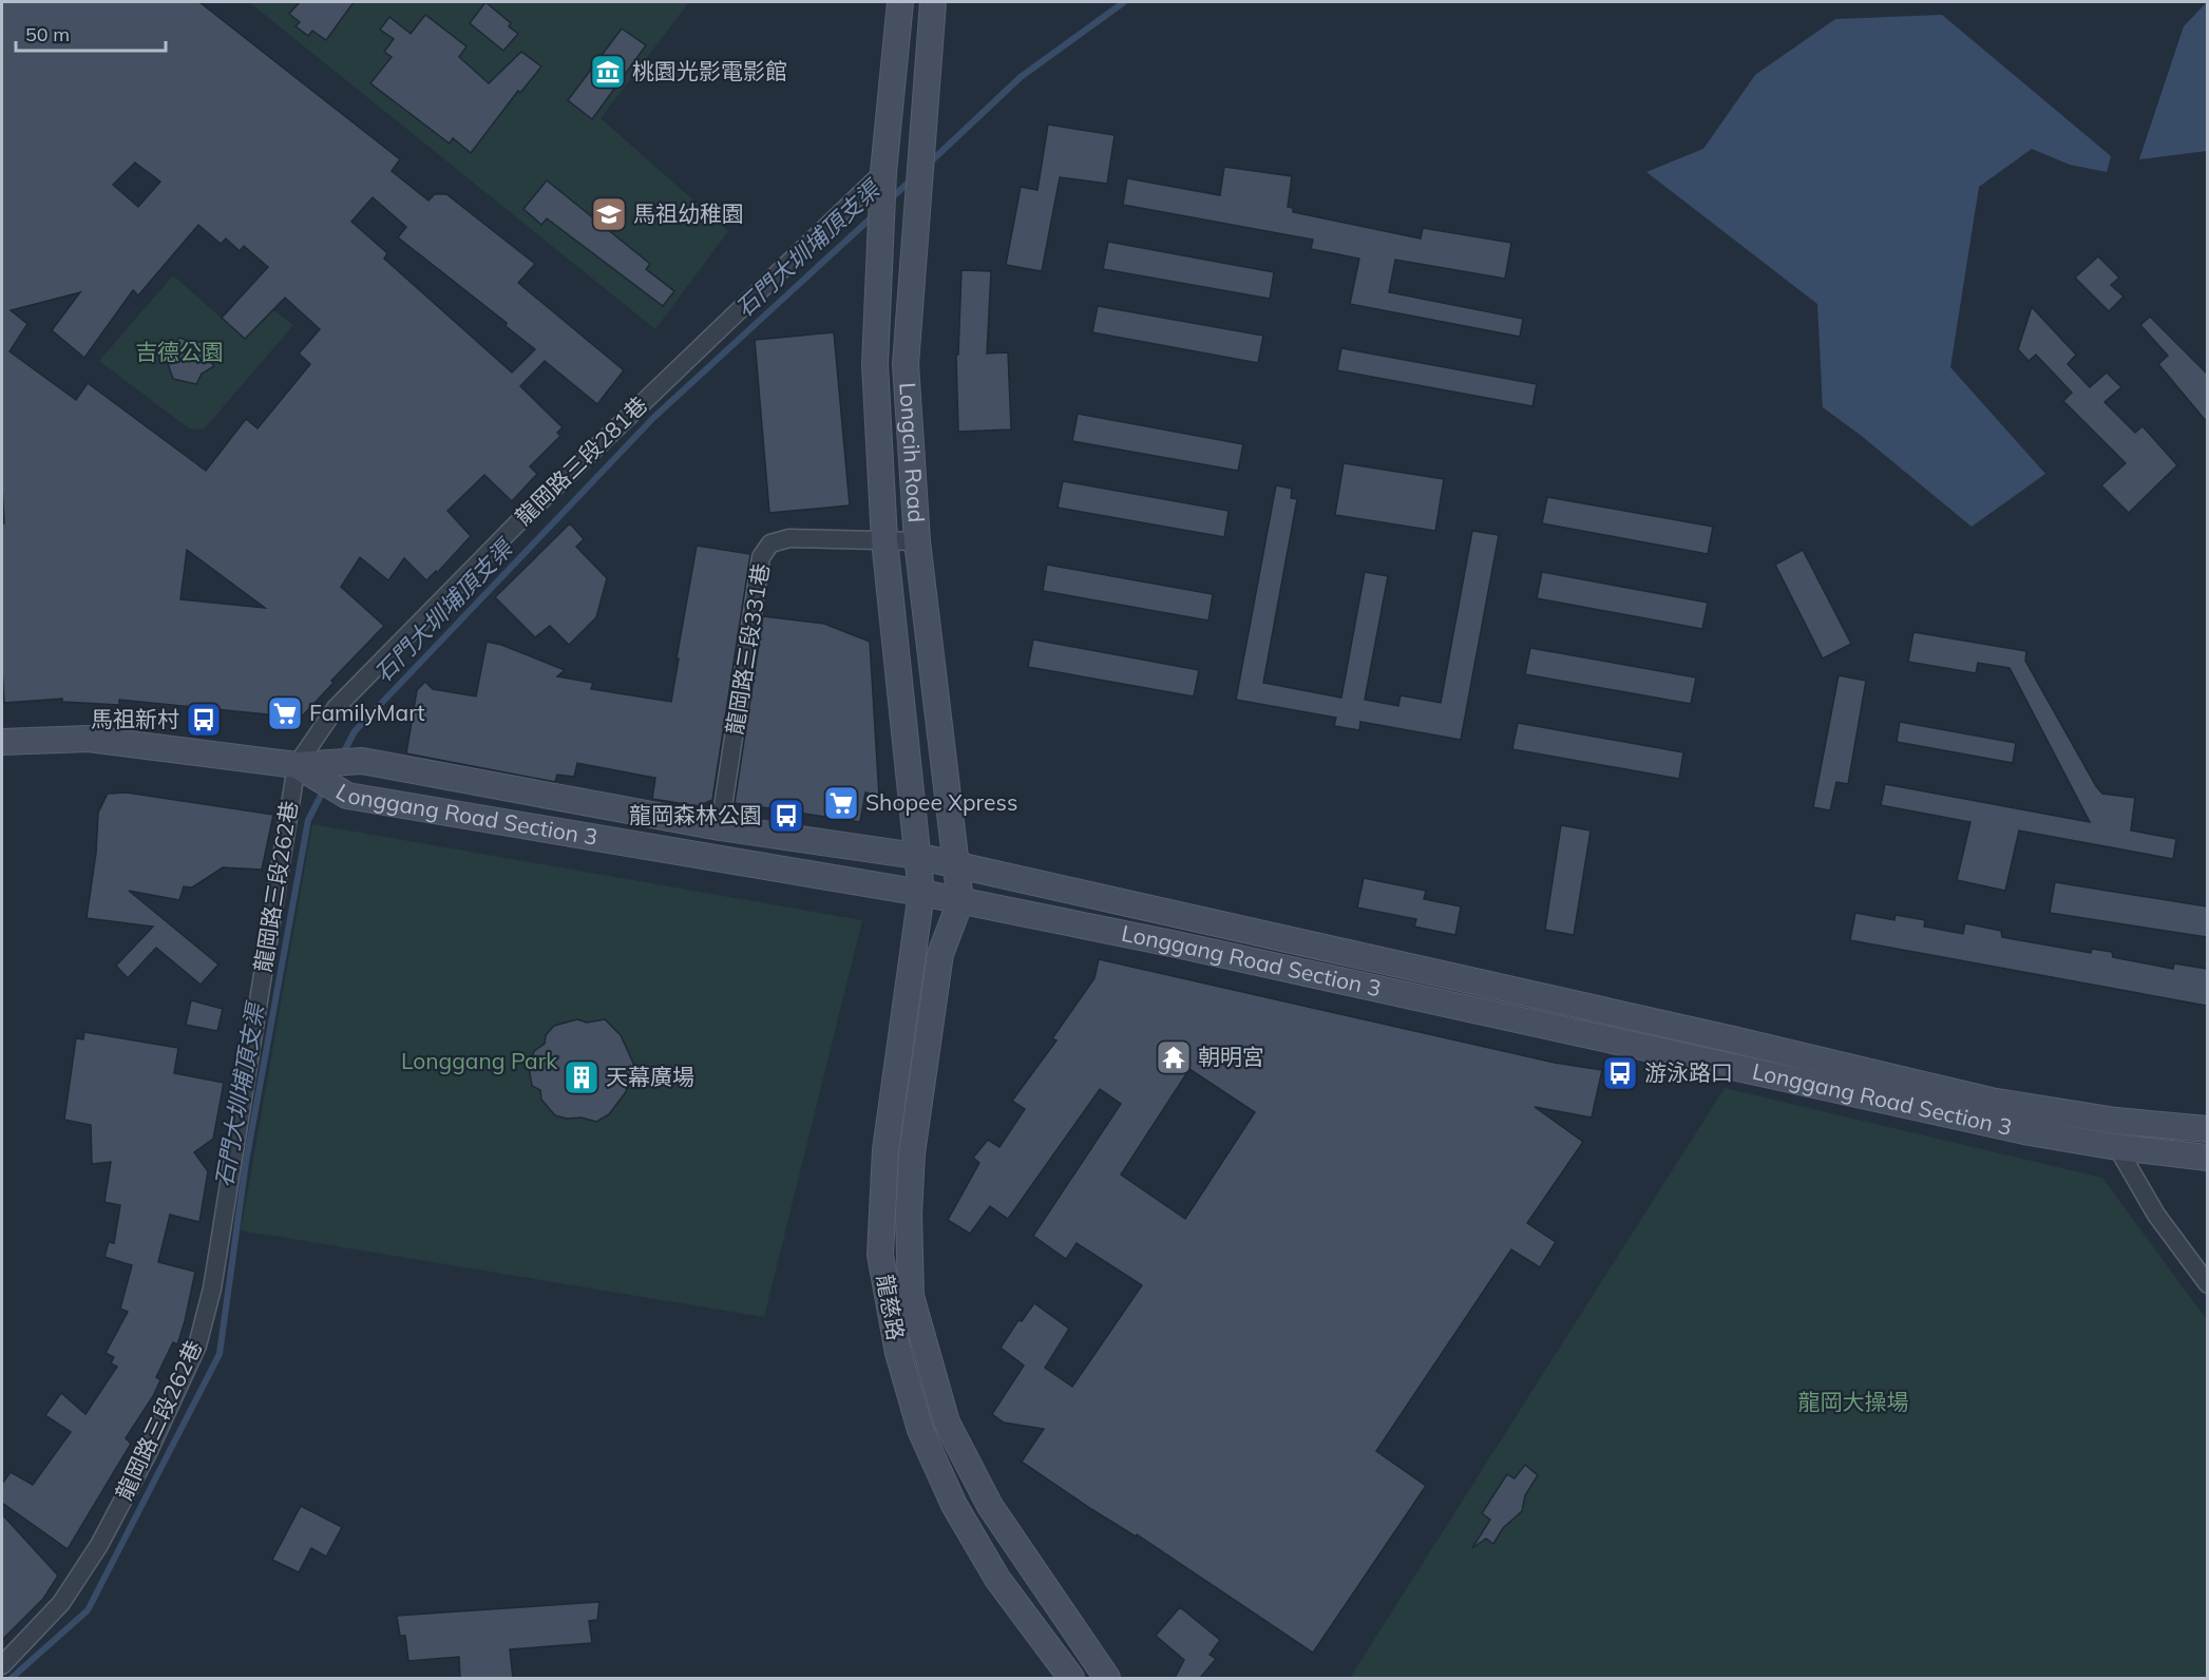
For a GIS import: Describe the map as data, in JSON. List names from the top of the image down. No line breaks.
{"streets":{"main road":["Longcih Road","Longgang Road Section 3","龍慈路"],"street":["龍岡路三段281巷","龍岡路三段331巷","龍岡路三段262巷"]},"crossings":[["Longcih Road","龍岡路三段281巷"],["Longcih Road","龍岡路三段331巷"],["Longcih Road","Longgang Road Section 3"],["Longcih Road","龍慈路"],["龍岡路三段281巷","Longgang Road Section 3"],["龍岡路三段281巷","龍岡路三段262巷"],["龍岡路三段331巷","Longgang Road Section 3"],["Longgang Road Section 3","龍岡路三段262巷"],["Longgang Road Section 3","龍慈路"]],"water":["石門大圳埔頂支渠"],"parks":["吉德公園","Longgang Park","龍岡大操場"],"places":{"museum":["桃園光影電影館"],"school or university":["馬祖幼稚園"],"supermarket":["FamilyMart","Shopee Xpress"],"bus stop":["馬祖新村","龍岡森林公園","游泳路口"],"temple":["朝明宮"],"building":["天幕廣場"]},"scale_bar":"50 m"}
